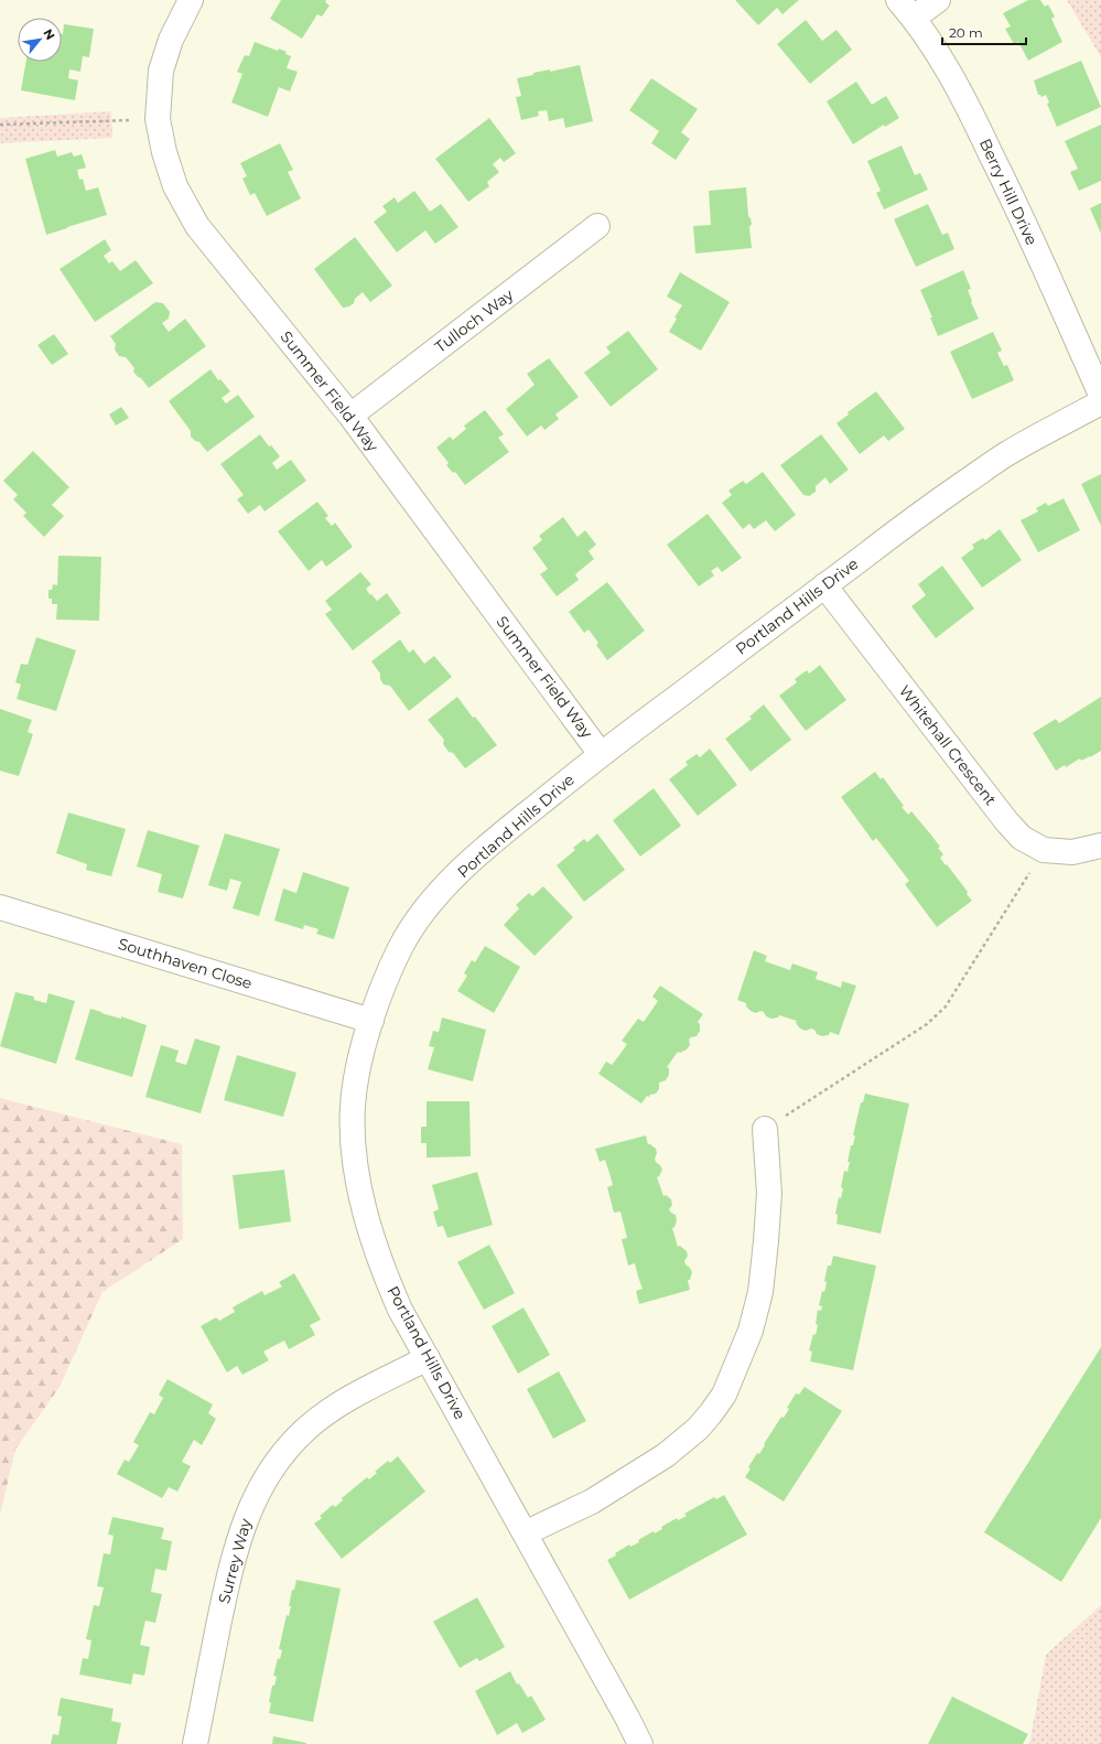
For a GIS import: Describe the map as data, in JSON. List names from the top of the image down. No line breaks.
{"streets":{"street":["Berry Hill Drive","Tulloch Way","Summer Field Way","Portland Hills Drive","Whitehall Crescent","Southhaven Close","Surrey Way"]},"crossings":[["Tulloch Way","Summer Field Way"],["Summer Field Way","Portland Hills Drive"],["Portland Hills Drive","Whitehall Crescent"],["Portland Hills Drive","Southhaven Close"],["Portland Hills Drive","Surrey Way"]],"scale_bar":"20 m","north":"top right"}
